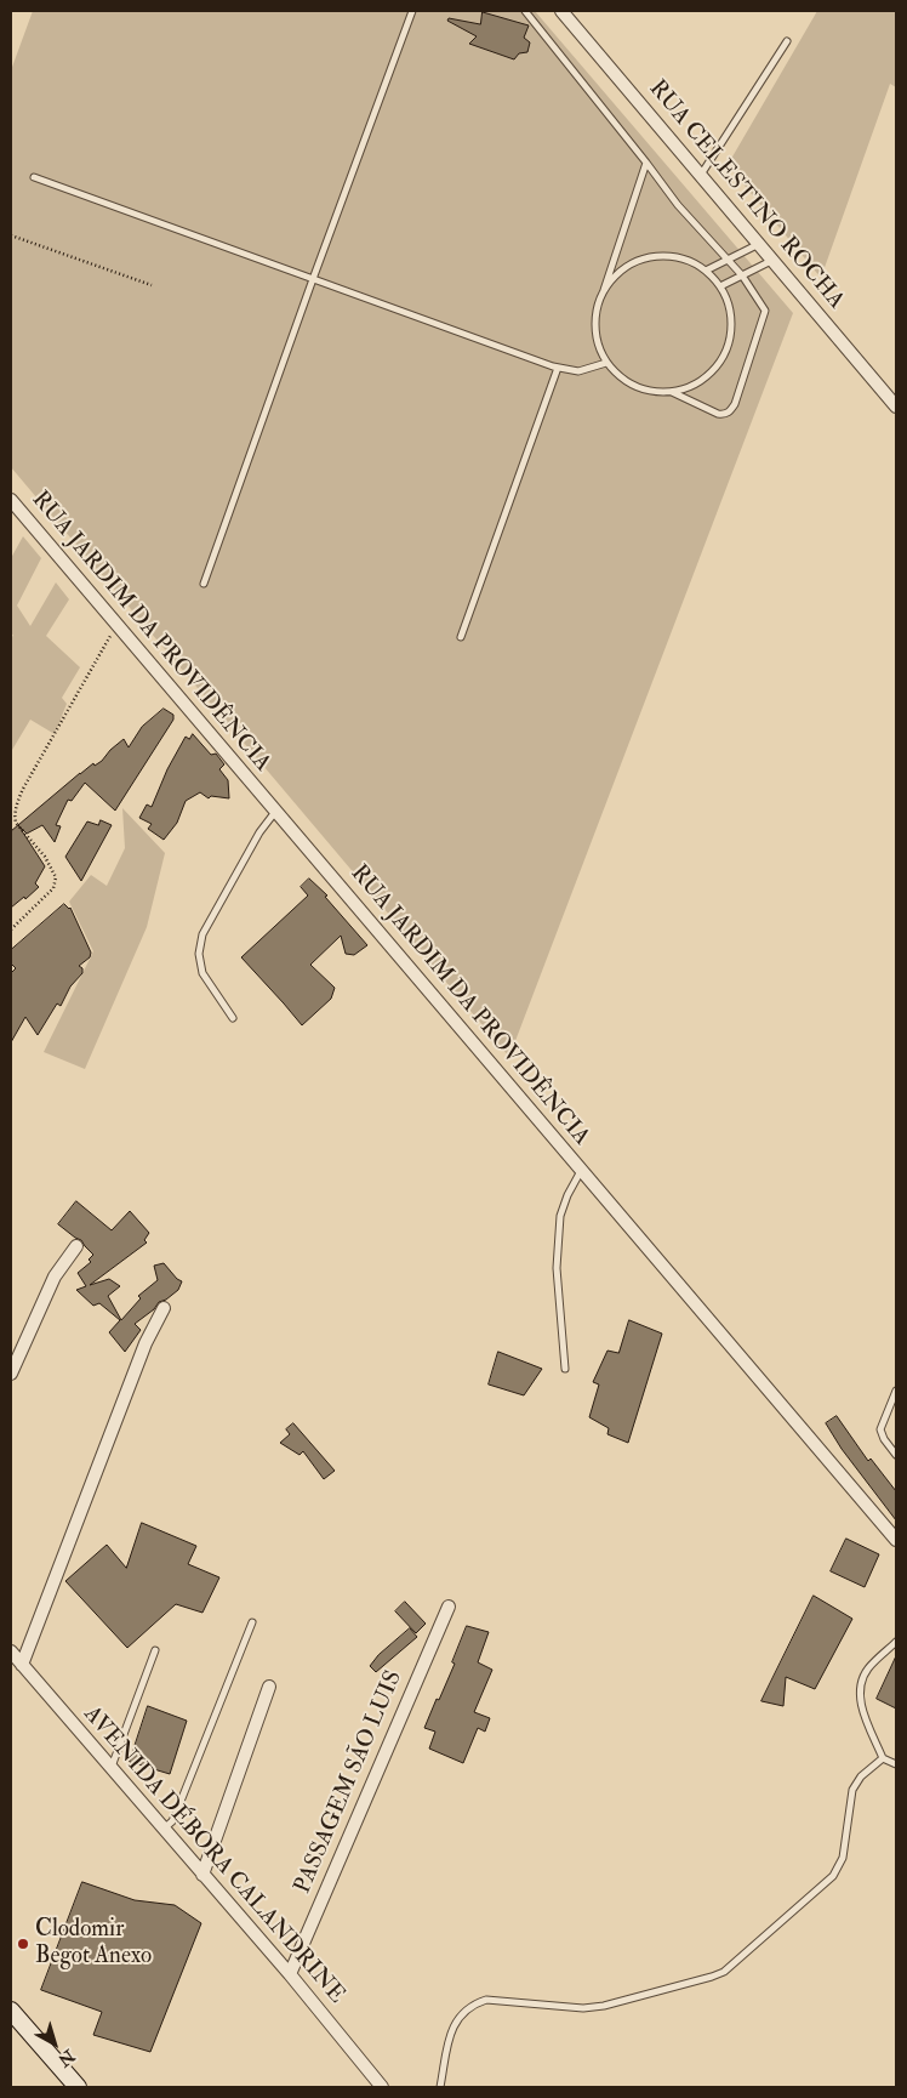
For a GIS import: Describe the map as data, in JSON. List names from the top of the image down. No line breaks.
{"streets":{"street":["RUA CELESTINO ROCHA","RUA JARDIM DA PROVIDÊNCIA","PASSAGEM SÃO LUIS","AVENIDA DÉBORA CALANDRINE"]},"crossings":[["PASSAGEM SÃO LUIS","AVENIDA DÉBORA CALANDRINE"]],"places":["Clodomir Begot Anexo"],"north":"bottom right"}
